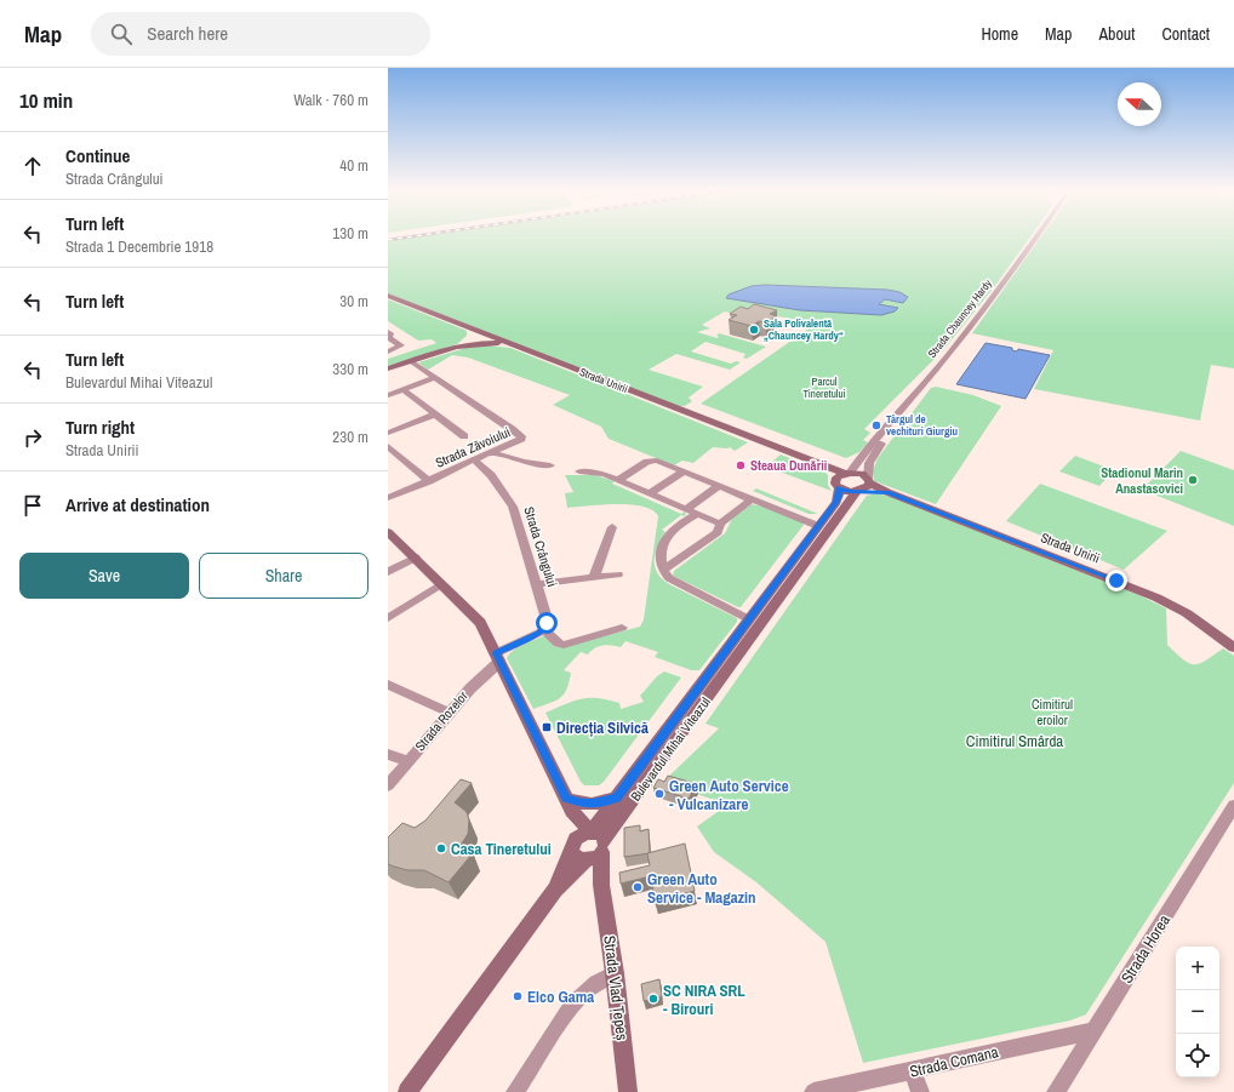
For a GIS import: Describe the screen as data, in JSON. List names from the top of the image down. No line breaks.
{"streets":{"main road":["Strada Unirii","Bulevardul Mihai Viteazul","Strada Vlad Țepeș"],"street":["Strada Chauncey Hardy","Strada Zăvoiului","Strada Crângului","Strada Rozelor","Strada Horea","Strada Comana"]},"crossings":[["Strada Chauncey Hardy","Strada Unirii"],["Strada Chauncey Hardy","Bulevardul Mihai Viteazul"],["Strada Unirii","Bulevardul Mihai Viteazul"],["Strada Zăvoiului","Strada Crângului"],["Strada Rozelor","Strada Vlad Țepeș"],["Bulevardul Mihai Viteazul","Strada Vlad Țepeș"],["Strada Horea","Strada Comana"]],"parks":["Parcul Tineretului","Cimitirul eroilor","Cimitirul Smârda"],"places":{"other":["Sala Polivalentă „Chauncey Hardy“","Târgul de vechituri Giurgiu","Steaua Dunării","Stadionul Marin Anastasovici","Green Auto Service - Vulcanizare","Casa Tineretului","Green Auto Service - Magazin","Elco Gama","SC NIRA SRL - Birouri"],"transit":["Direcția Silvică"]},"north":"left","page":{"header":"Map","search":"Search here","nav":["Home","Map","About","Contact"],"heading":["10 min","Walk · 760 m"],"list":[["Continue","Strada Crângului","40 m"],["Turn left","Strada 1 Decembrie 1918","130 m"],["Turn left","30 m"],["Turn left","Bulevardul Mihai Viteazul","330 m"],["Turn right","Strada Unirii","230 m"],"Arrive at destination"],"buttons":["Save","Share"],"map_buttons":["+","−"]}}
